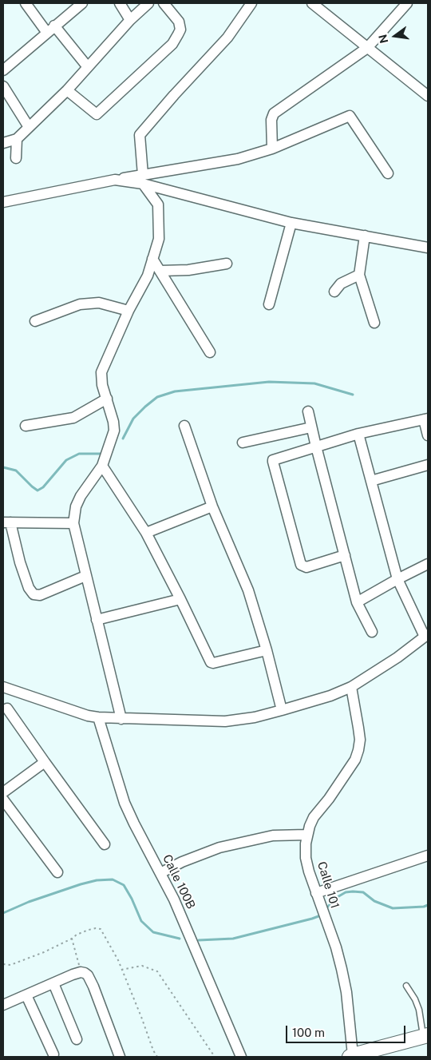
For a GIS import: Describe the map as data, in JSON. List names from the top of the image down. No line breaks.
{"streets":{"street":["Calle 100B","Calle 101"]},"scale_bar":"100 m","north":"left"}
